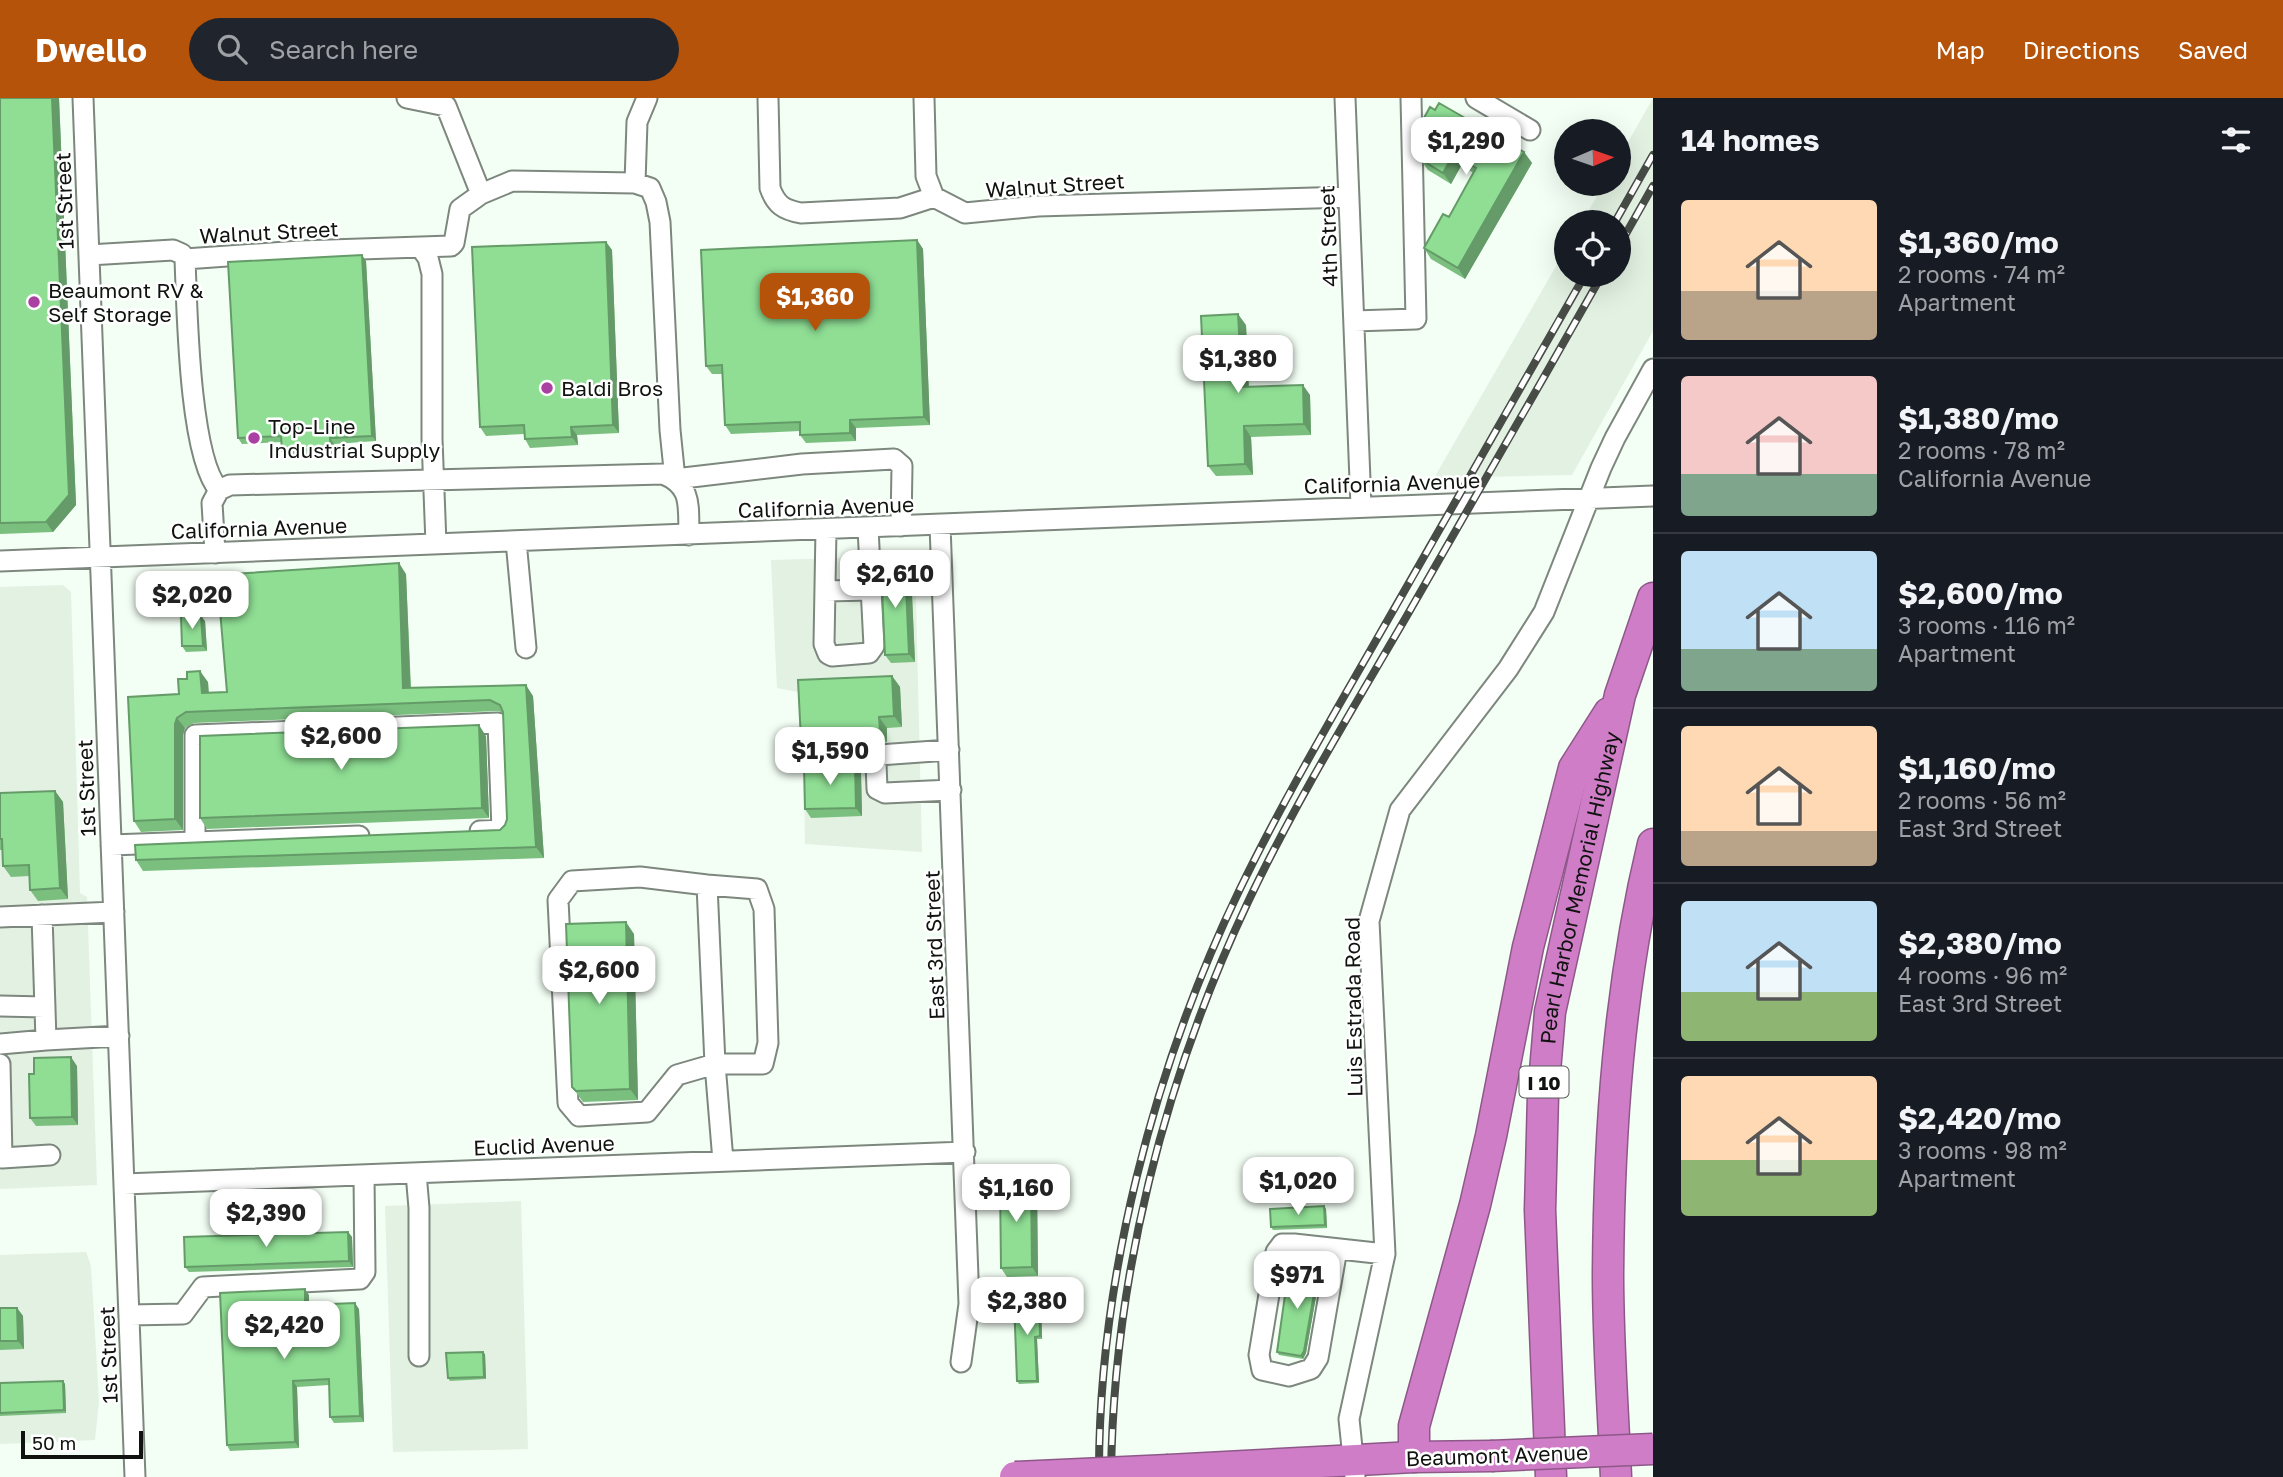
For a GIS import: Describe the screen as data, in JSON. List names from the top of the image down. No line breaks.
{"streets":{"highway":["Pearl Harbor Memorial Highway","I 10","Beaumont Avenue"],"street":["Walnut Street","1st Street","4th Street","California Avenue","East 3rd Street","Luis Estrada Road","Euclid Avenue"]},"crossings":[["Walnut Street","1st Street"],["Walnut Street","4th Street"],["1st Street","California Avenue"],["1st Street","Euclid Avenue"],["4th Street","California Avenue"],["California Avenue","East 3rd Street"],["California Avenue","Luis Estrada Road"],["East 3rd Street","Euclid Avenue"],["Luis Estrada Road","Beaumont Avenue"]],"places":["Beaumont RV & Self Storage","Baldi Bros","Top-Line Industrial Supply"],"scale_bar":"50 m","north":"right","page":{"header":"Dwello","search":"Search here","nav":["Map","Directions","Saved"],"heading":"14 homes","price":["$1,290","$1,360","$1,380","$2,610","$2,020","$2,600","$1,590","$2,600","$1,020","$1,160","$2,390","$971","$2,380","$2,420"],"list":[{"name":"$1,360/mo","note":"2 rooms · 74 m² · Apartment"},{"name":"$1,380/mo","note":"2 rooms · 78 m² · California Avenue"},{"name":"$2,600/mo","note":"3 rooms · 116 m² · Apartment"},{"name":"$1,160/mo","note":"2 rooms · 56 m² · East 3rd Street"},{"name":"$2,380/mo","note":"4 rooms · 96 m² · East 3rd Street"},{"name":"$2,420/mo","note":"3 rooms · 98 m² · Apartment"}],"scale":"50 m"}}
